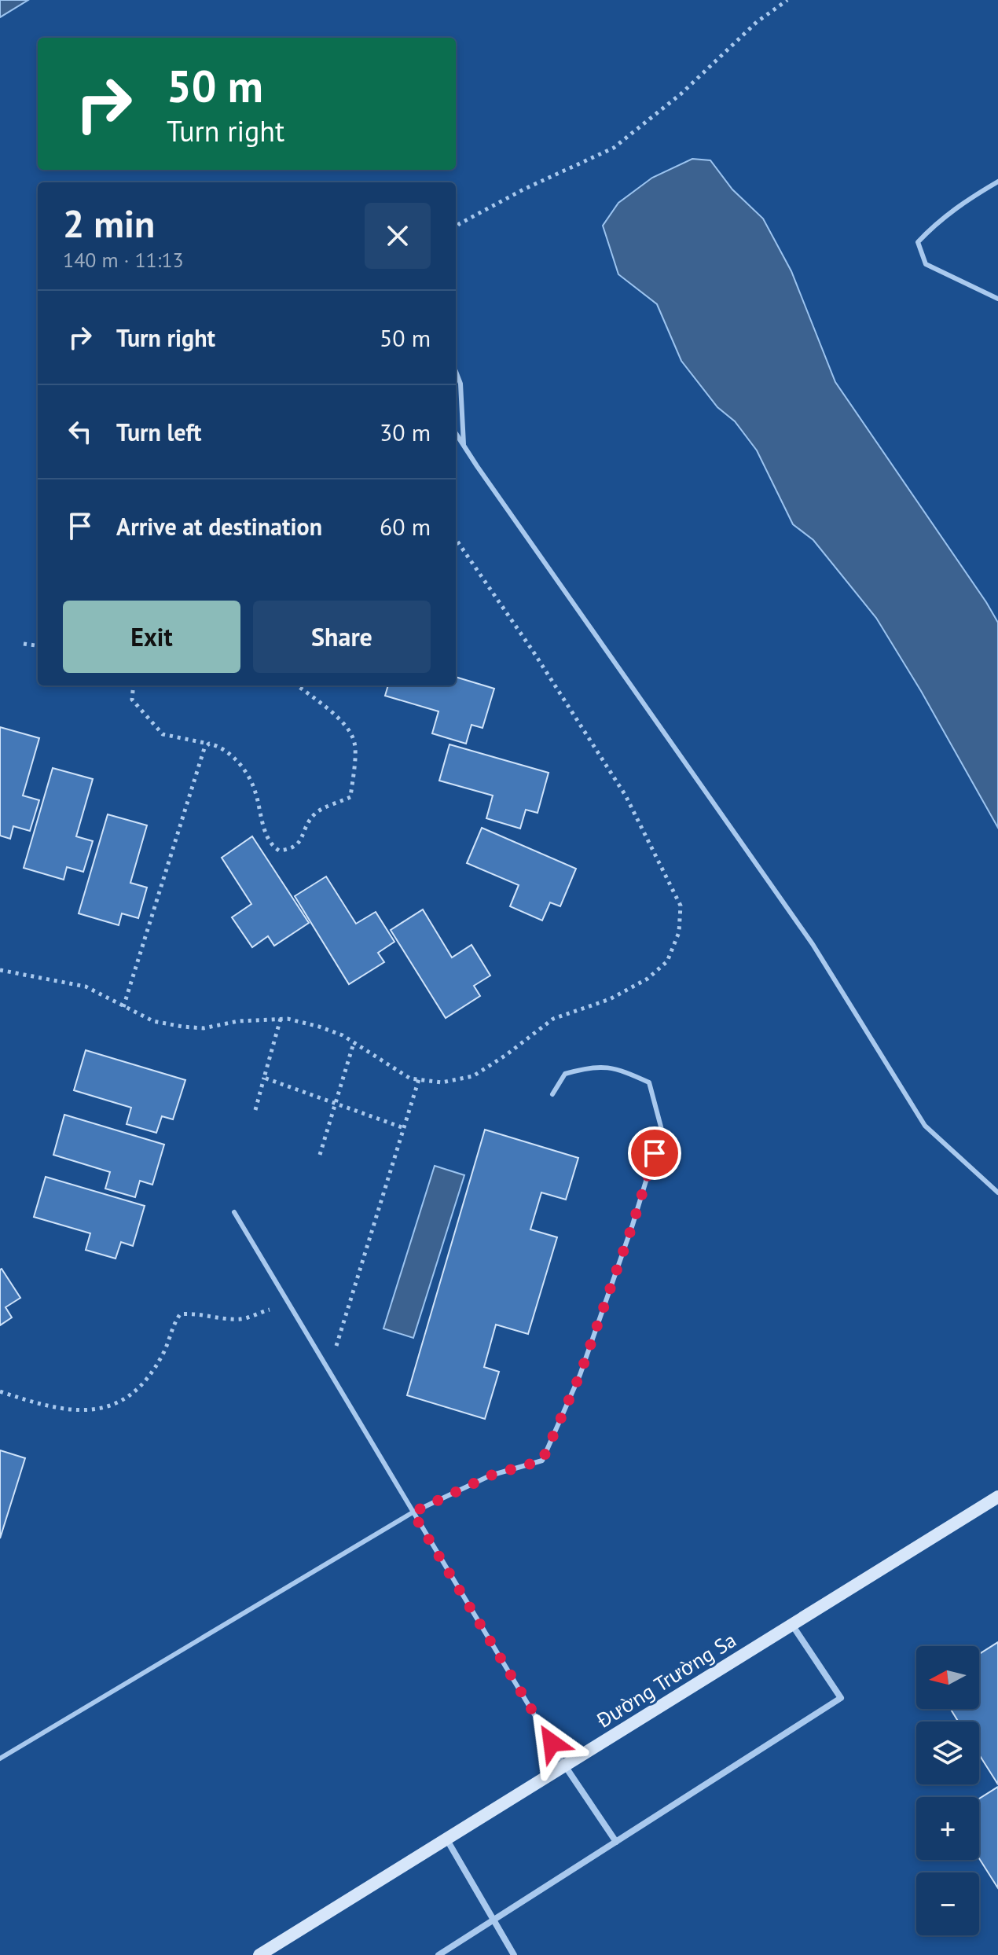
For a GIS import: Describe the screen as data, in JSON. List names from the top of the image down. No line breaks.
{"streets":{"main road":["Đường Trường Sa"]},"north":"left","page":{"turn":["50 m","Turn right"],"heading":["2 min","140 m · 11:13"],"list":[{"name":"Turn right","value":"50 m"},{"name":"Turn left","value":"30 m"},{"name":"Arrive at destination","value":"60 m"}],"buttons":["Exit","Share"],"map_buttons":["+","−"]}}
